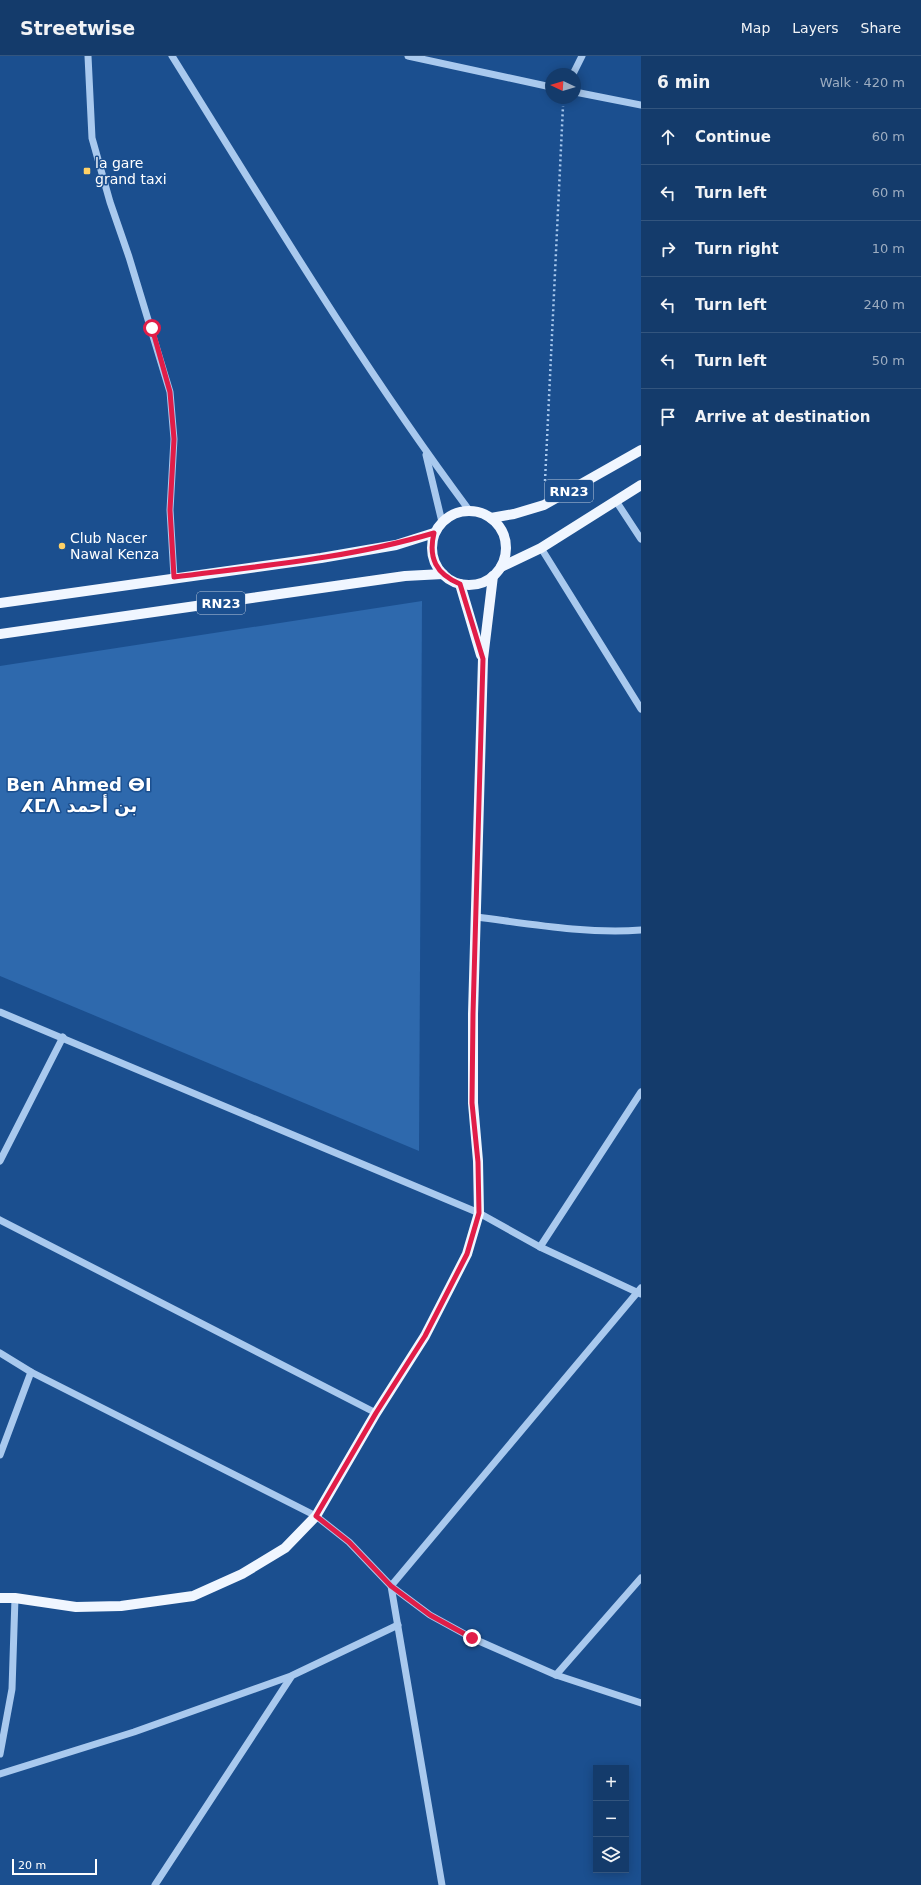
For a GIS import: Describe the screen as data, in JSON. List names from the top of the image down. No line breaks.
{"streets":{"main road":["RN23"]},"districts":["Ben Ahmed ⴱⵏ ⵃⵎⴷ بن أحمد"],"places":{"transit":["la gare grand taxi"],"other":["Club Nacer Nawal Kenza"]},"scale_bar":"20 m","north":"left","page":{"header":"Streetwise","nav":["Map","Layers","Share"],"heading":["6 min","Walk · 420 m"],"list":[["Continue","60 m"],["Turn left","60 m"],["Turn right","10 m"],["Turn left","240 m"],["Turn left","50 m"],"Arrive at destination"],"map_buttons":["+","−"],"scale":"20 m"}}
